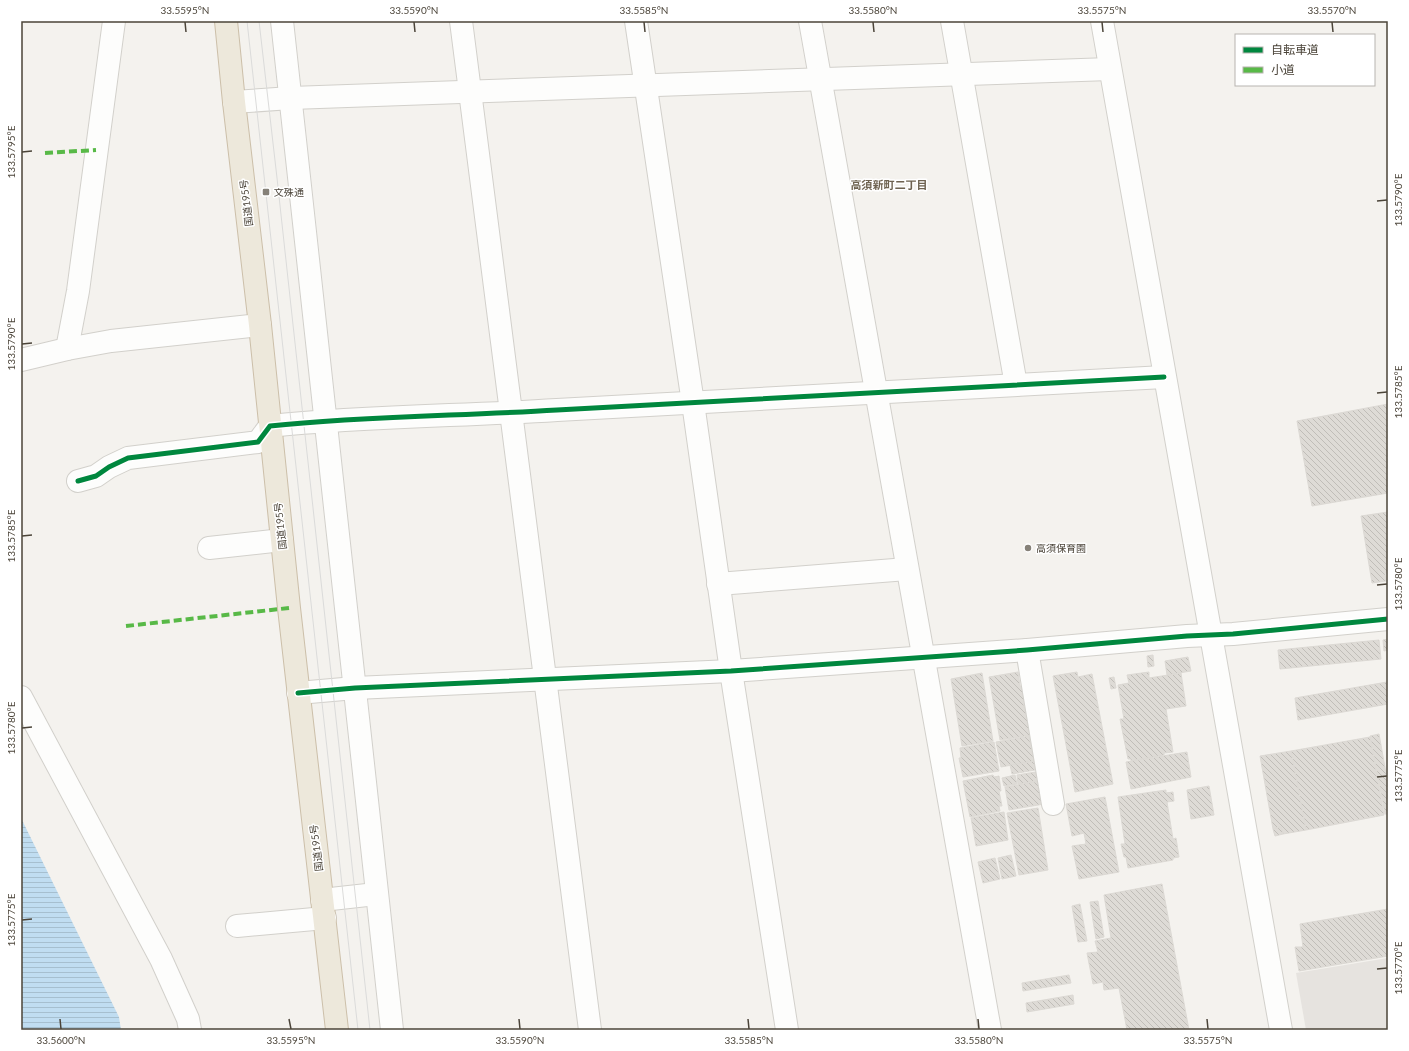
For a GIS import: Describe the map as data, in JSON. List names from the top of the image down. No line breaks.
{"streets":{"highway":["国道195号"]},"districts":["高須新町二丁目"],"places":{"transit":["文殊通"],"other":["高須保育園"]},"legend":["自転車道","小道"],"coordinates":["33.5595°N","33.5590°N","33.5585°N","33.5580°N","33.5575°N","33.5570°N","133.5795°E","133.5790°E","133.5785°E","133.5780°E","133.5775°E","133.5770°E","33.5600°N"]}
